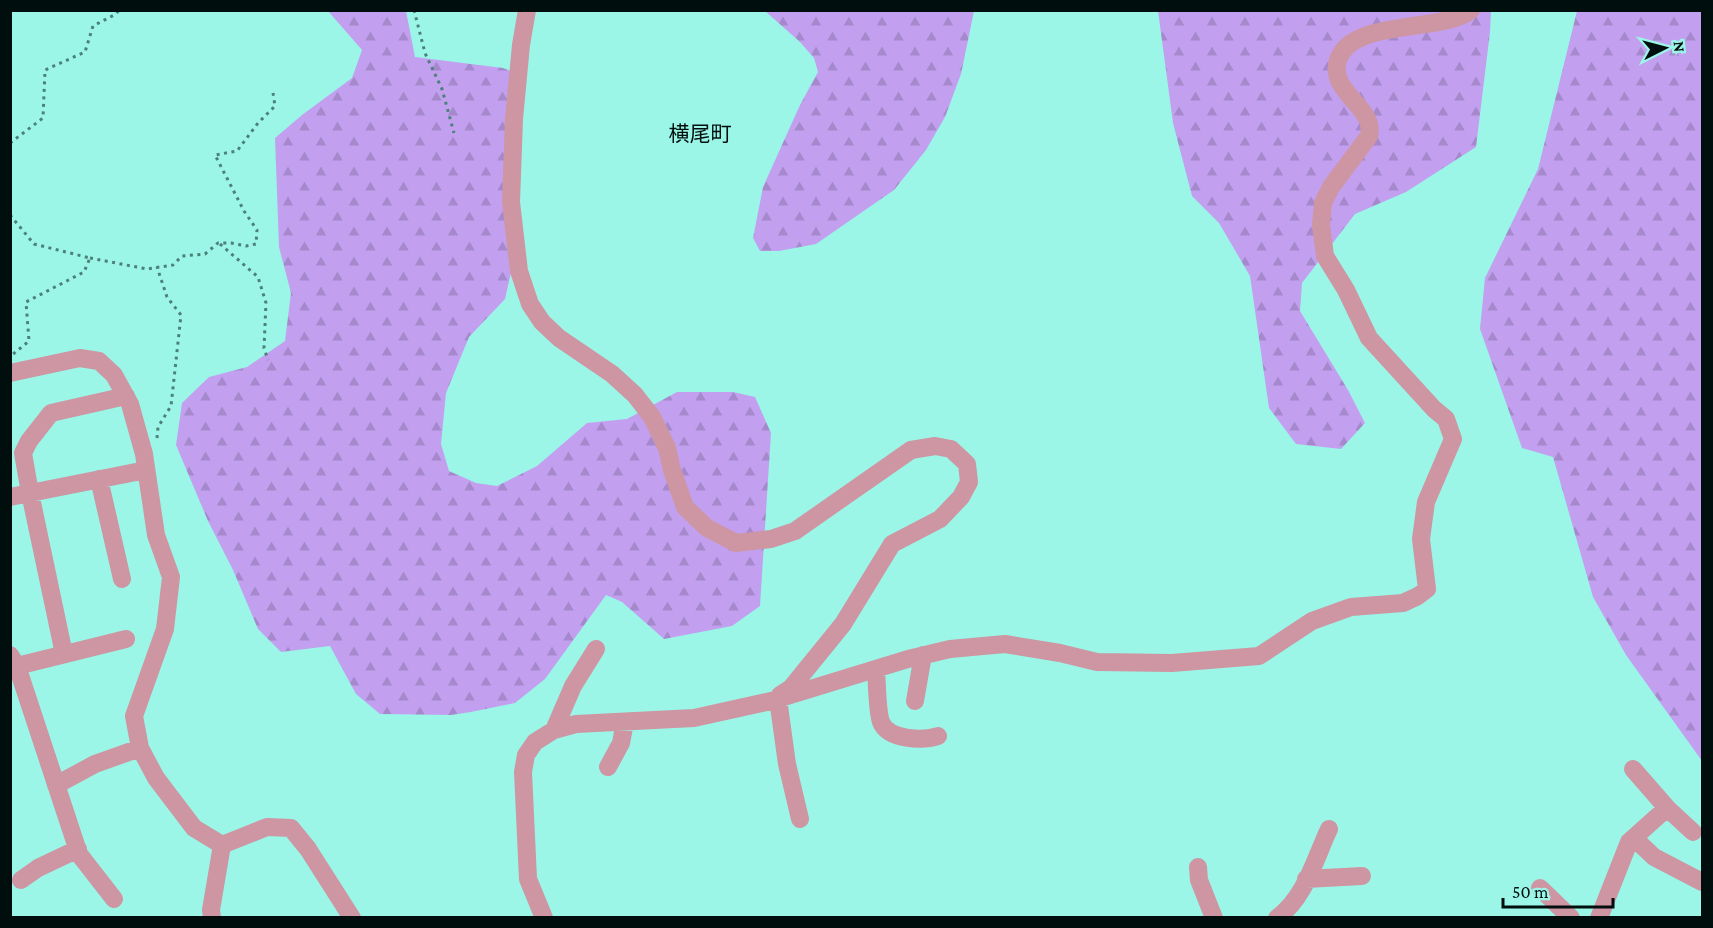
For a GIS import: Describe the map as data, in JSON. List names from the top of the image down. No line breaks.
{"districts":["横尾町"],"scale_bar":"50 m","north":"right"}
